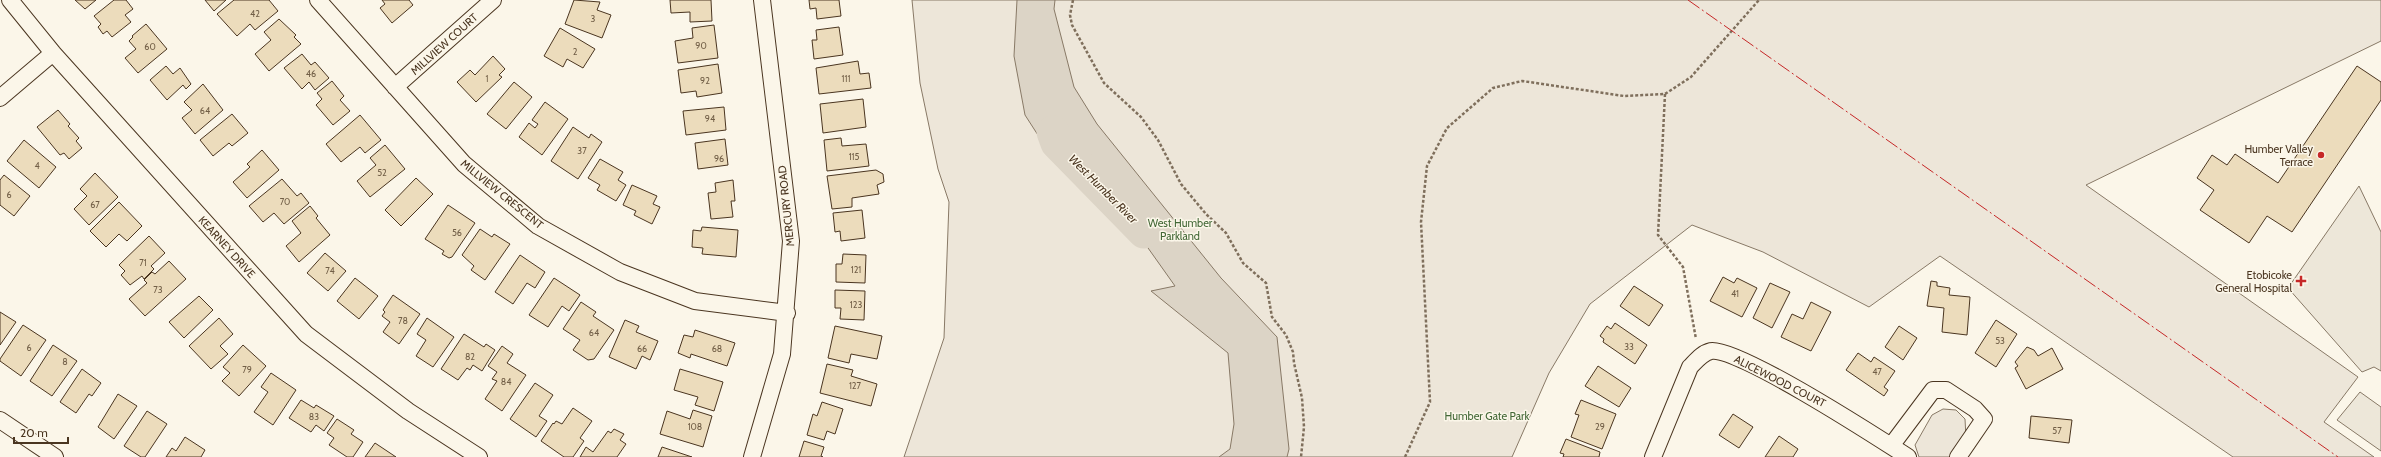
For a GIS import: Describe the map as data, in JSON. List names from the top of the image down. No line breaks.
{"streets":{"street":["MILLVIEW COURT","MILLVIEW CRESCENT","MERCURY ROAD","KEARNEY DRIVE","ALICEWOOD COURT"]},"crossings":[["MILLVIEW COURT","MILLVIEW CRESCENT"],["MILLVIEW CRESCENT","MERCURY ROAD"]],"water":["West Humber River"],"parks":["West Humber Parkland","Humber Gate Park"],"places":{"other":["Humber Valley Terrace"],"health":["Etobicoke General Hospital"]},"house_numbers":["42","3","90","60","2","46","1","111","92","64","94","37","115","96","4","52","6","70","67","56","71","121","74","73","41","123","78","64","53","33","6","66","68","82","8","79","47","84","127","83","108","29","57"],"scale_bar":"20 m"}
